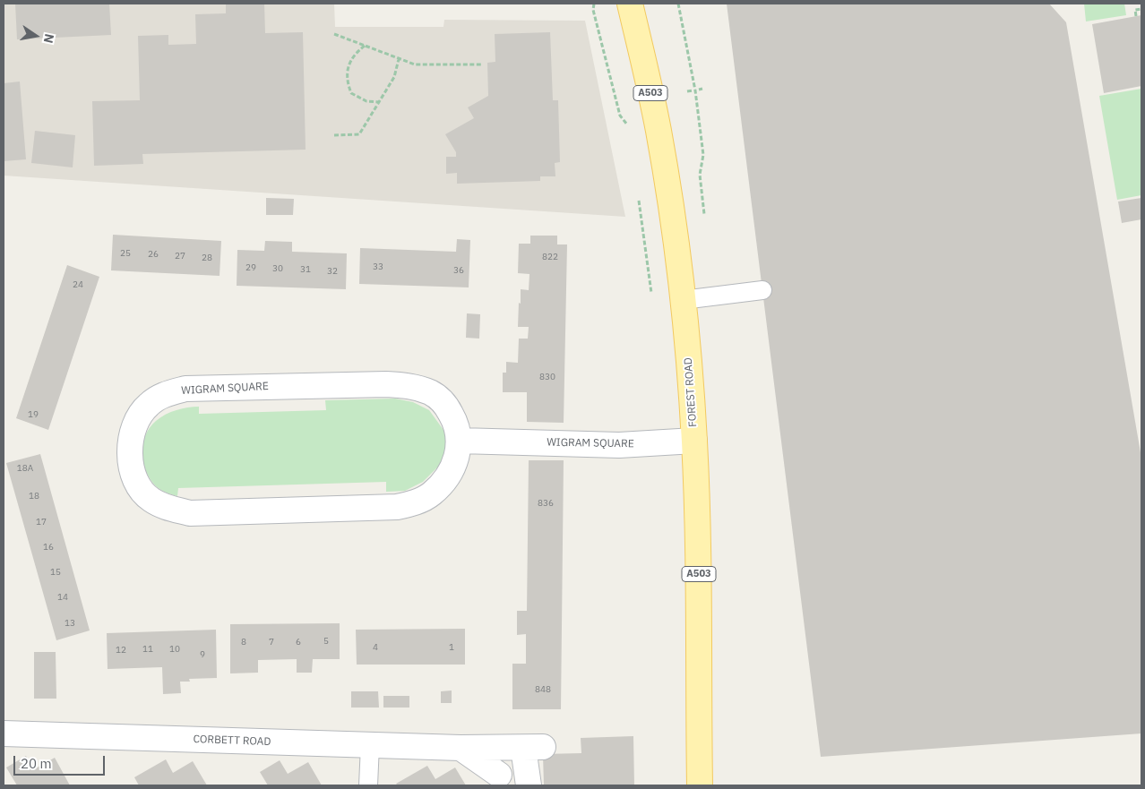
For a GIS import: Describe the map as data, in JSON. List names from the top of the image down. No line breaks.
{"streets":{"main road":["A503","FOREST ROAD"],"street":["WIGRAM SQUARE","CORBETT ROAD"]},"crossings":[["WIGRAM SQUARE","FOREST ROAD"]],"house_numbers":["25","26","27","822","28","33","29","30","31","36","32","24","830","19","18A","18","836","17","16","15","14","13","5","8","7","6","4","1","11","10","12","9","848"],"scale_bar":"20 m","north":"right"}
